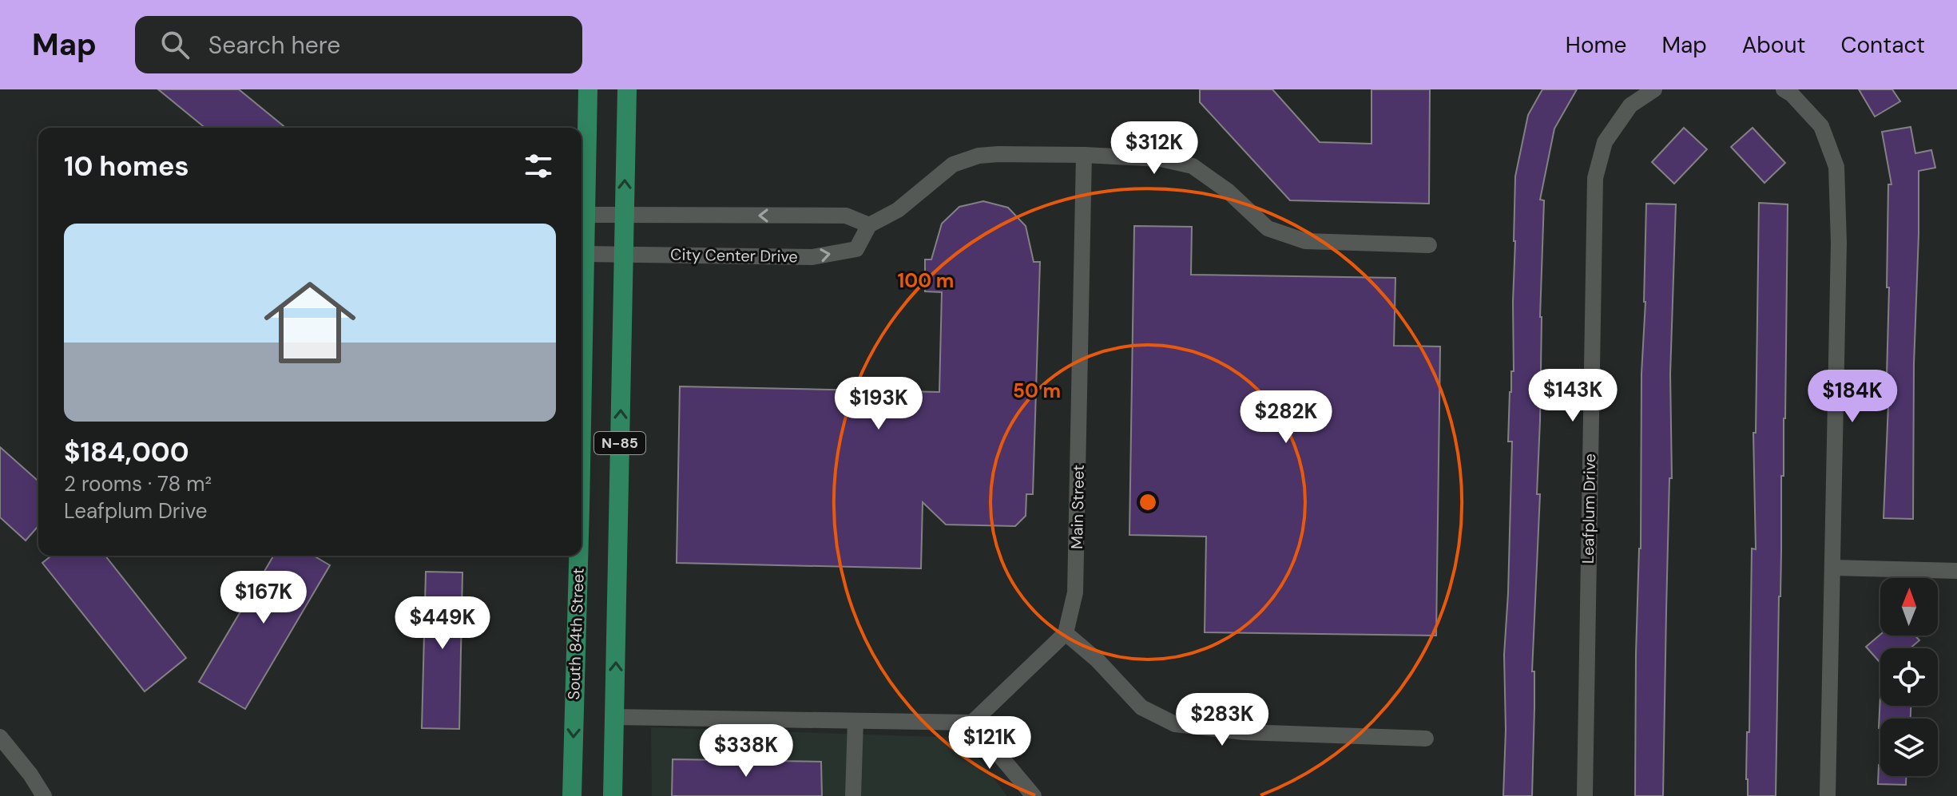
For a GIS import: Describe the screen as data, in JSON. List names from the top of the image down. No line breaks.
{"streets":{"main road":["N-85","South 84th Street"],"street":["City Center Drive","Main Street","Leafplum Drive"]},"crossings":[["City Center Drive","N-85"],["City Center Drive","Main Street"],["City Center Drive","South 84th Street"]],"north":"top","page":{"header":"Map","search":"Search here","nav":["Home","Map","About","Contact"],"price":["$312K","$143K","$184K","$193K","$282K","$167K","$449K","$283K","$121K","$338K"],"heading":"10 homes","list":[{"name":"$184,000","note":"2 rooms · 78 m² · Leafplum Drive"}]},"rings":["100 m","50 m"]}
